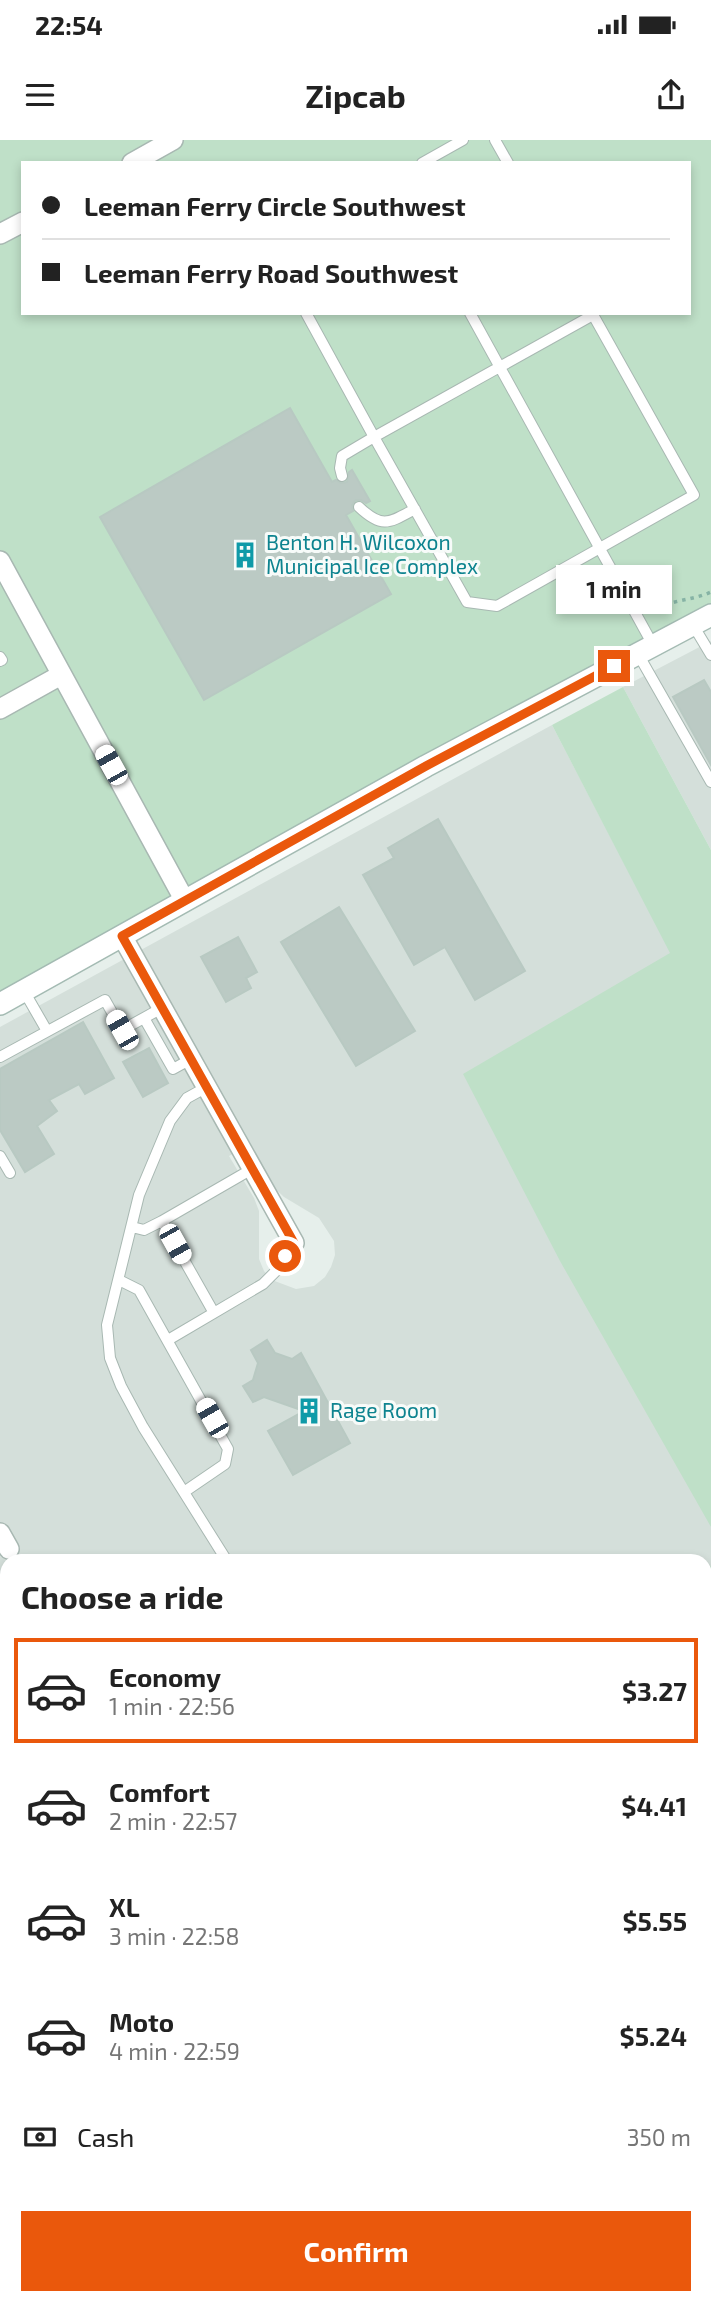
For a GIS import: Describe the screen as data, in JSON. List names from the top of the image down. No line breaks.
{"places":{"building":["Benton H. Wilcoxon Municipal Ice Complex","Rage Room"]},"page":{"status":"22:54","header":"Zipcab","banner":["Leeman Ferry Circle Southwest","Leeman Ferry Road Southwest"],"bubble":"1 min","heading":"Choose a ride","list":[{"name":"Economy","note":"1 min · 22:56","value":"$3.27"},{"name":"Comfort","note":"2 min · 22:57","value":"$4.41"},{"name":"XL","note":"3 min · 22:58","value":"$5.55"},{"name":"Moto","note":"4 min · 22:59","value":"$5.24"}],"pay":["Cash","350 m"],"buttons":"Confirm"}}
